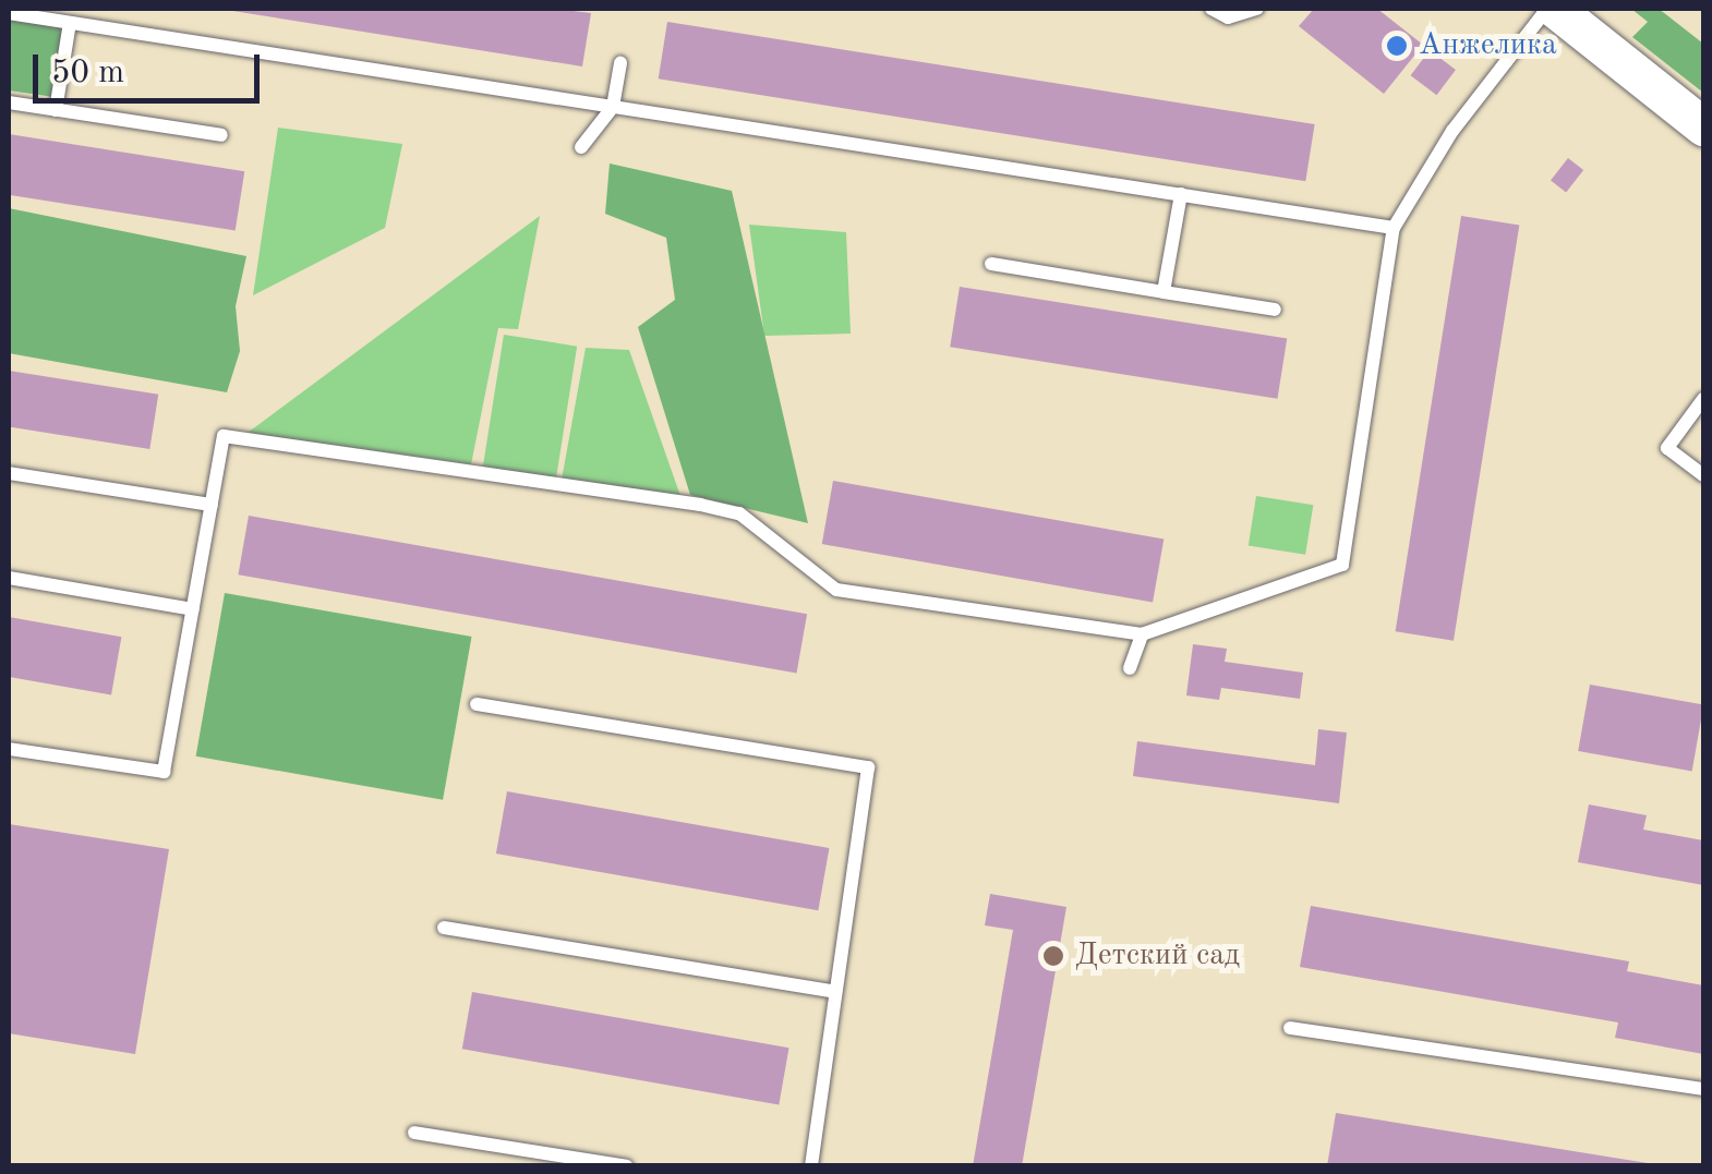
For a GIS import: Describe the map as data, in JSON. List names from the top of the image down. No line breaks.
{"places":["Анжелика","Детский сад"],"scale_bar":"50 m"}
